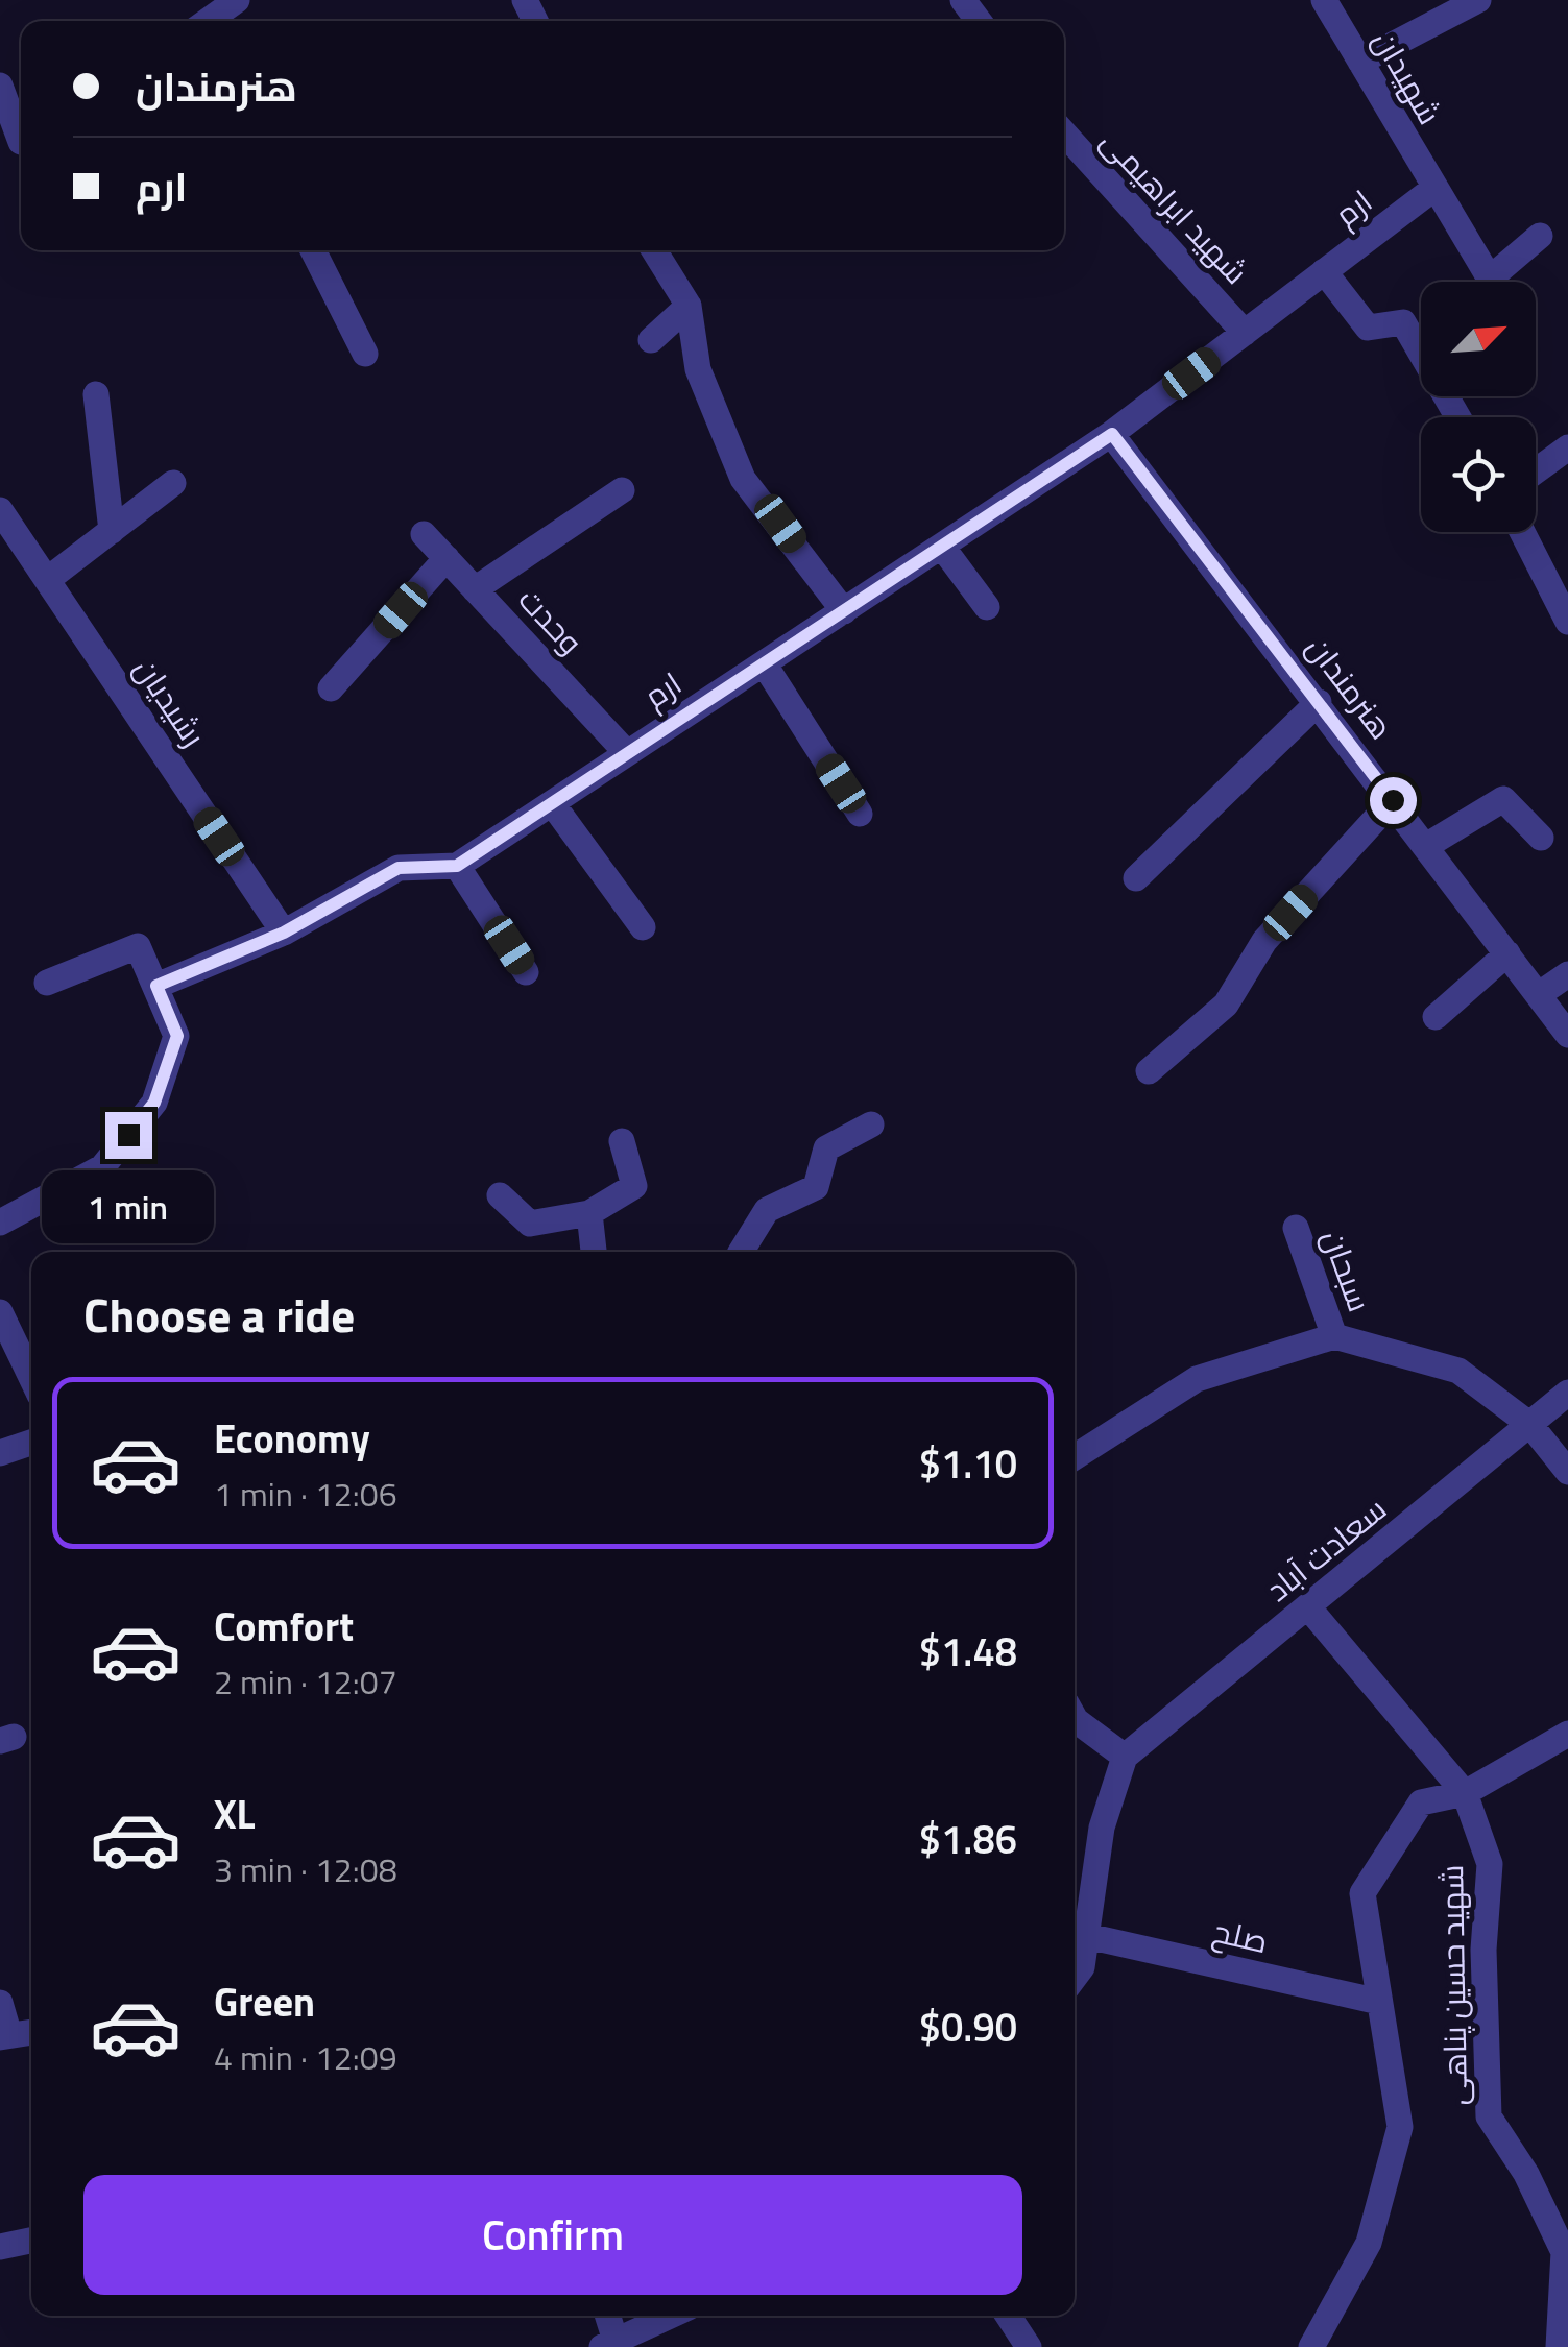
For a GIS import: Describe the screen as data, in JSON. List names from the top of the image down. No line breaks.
{"streets":{"street":["شهیدان","شهید ابراهیمی","ارم","وحدت","هنرمندان","رشیدیان","سبحان","سعادت آباد","صلح","شهید حسین پناهی"]},"crossings":[["شهیدان","ارم"],["شهید ابراهیمی","ارم"],["ارم","وحدت"],["ارم","هنرمندان"]],"north":"top right","page":{"banner":["هنرمندان","ارم"],"bubble":"1 min","heading":"Choose a ride","list":[{"name":"Economy","note":"1 min · 12:06","value":"$1.10"},{"name":"Comfort","note":"2 min · 12:07","value":"$1.48"},{"name":"XL","note":"3 min · 12:08","value":"$1.86"},{"name":"Green","note":"4 min · 12:09","value":"$0.90"}],"buttons":"Confirm"}}
